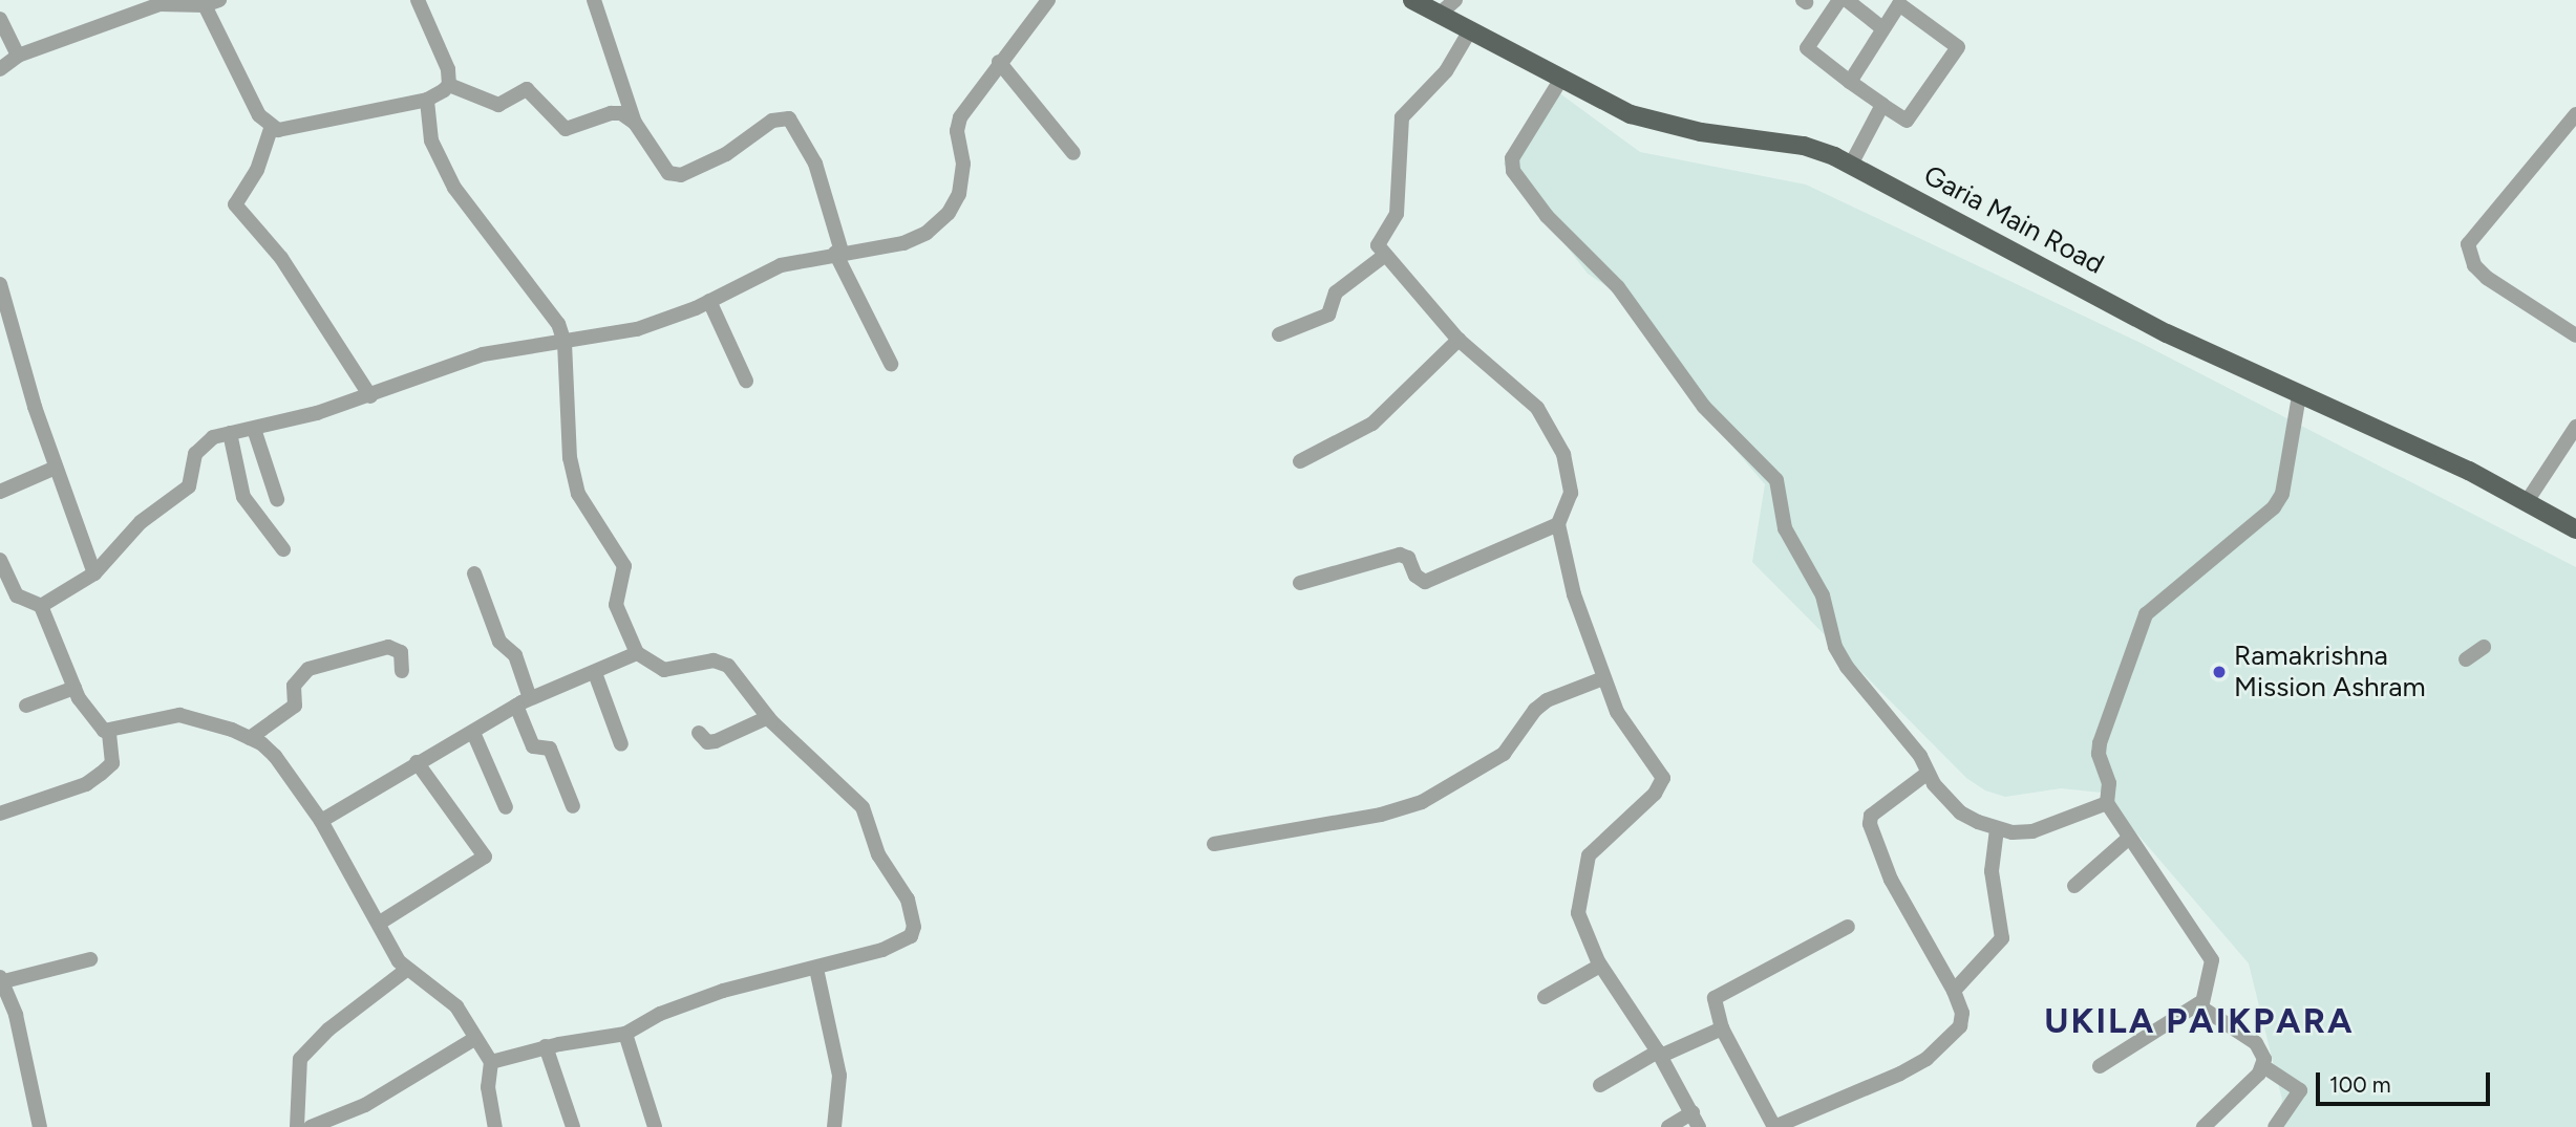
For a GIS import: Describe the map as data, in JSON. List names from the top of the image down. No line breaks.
{"streets":{"main road":["Garia Main Road"]},"districts":["UKILA PAIKPARA"],"places":["Ramakrishna Mission Ashram"],"scale_bar":"100 m"}
